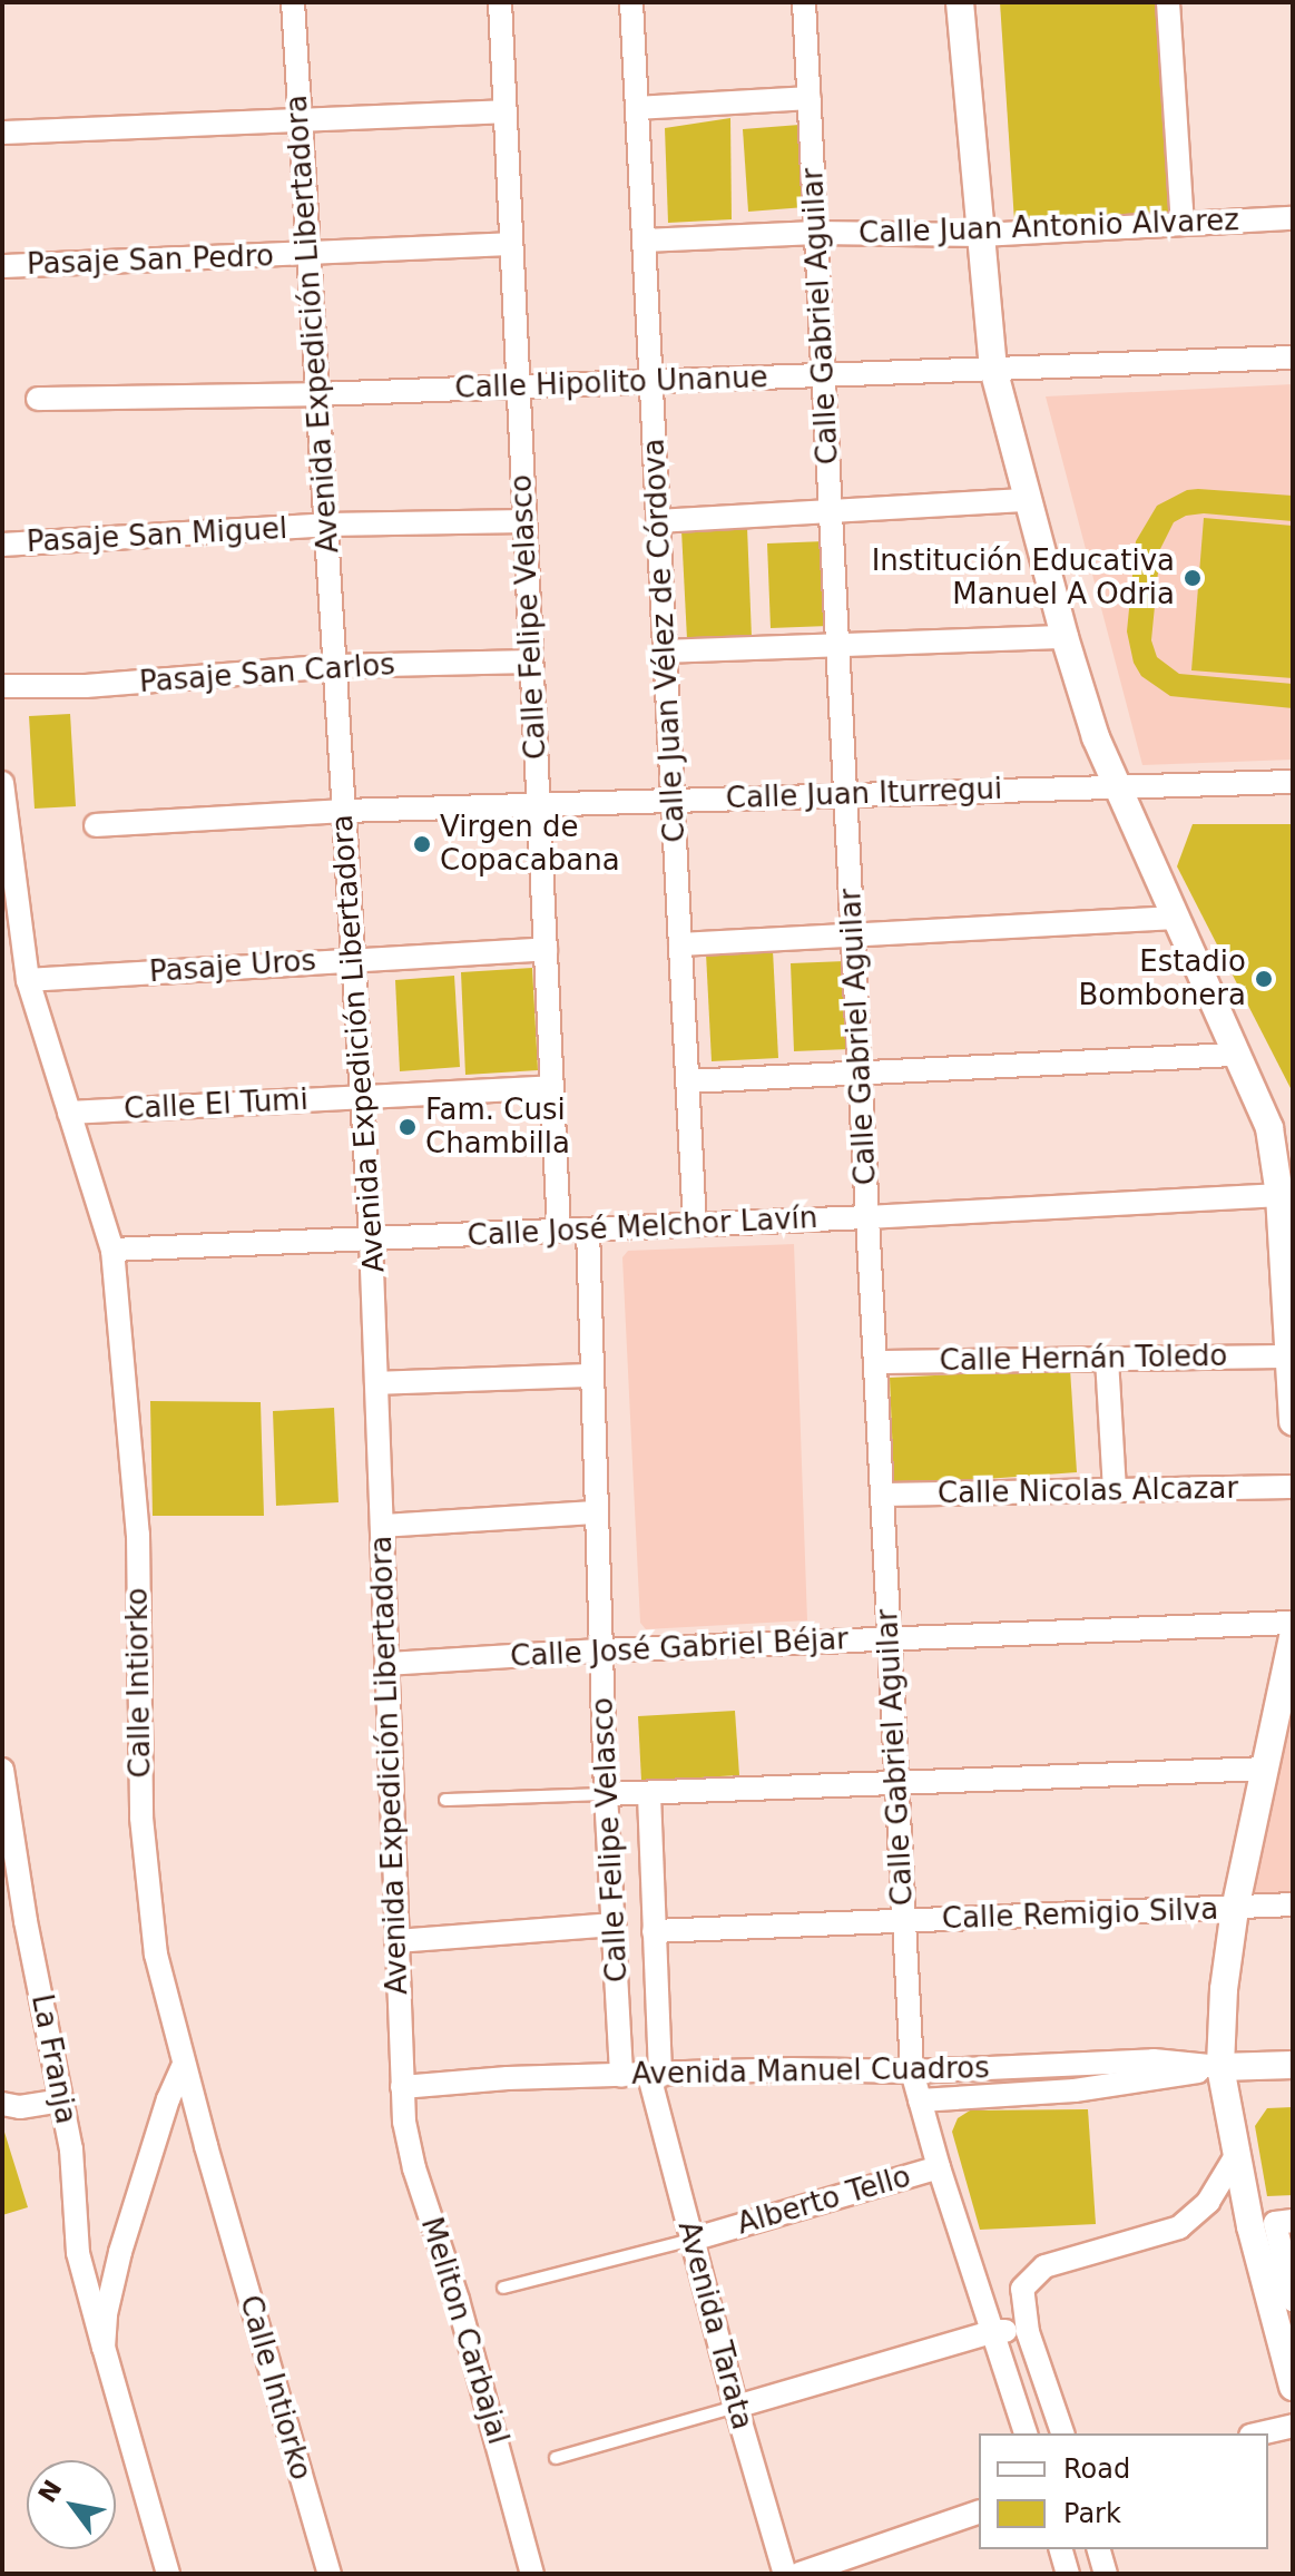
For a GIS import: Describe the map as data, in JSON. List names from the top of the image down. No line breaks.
{"streets":{"street":["Calle Juan Antonio Alvarez","Pasaje San Pedro","Calle Gabriel Aguilar","Avenida Expedición Libertadora","Calle Hipolito Unanue","Pasaje San Miguel","Calle Felipe Velasco","Calle Juan Vélez de Córdova","Pasaje San Carlos","Calle Juan Iturregui","Pasaje Uros","Calle El Tumi","Calle José Melchor Lavín","Calle Hernán Toledo","Calle Nicolas Alcazar","Calle José Gabriel Béjar","Calle Intiorko","Calle Remigio Silva","La Franja","Avenida Manuel Cuadros","Alberto Tello","Avenida Tarata","Meliton Carbajal"]},"crossings":[["Calle Juan Antonio Alvarez","Calle Gabriel Aguilar"],["Calle Juan Antonio Alvarez","Calle Juan Vélez de Córdova"],["Pasaje San Pedro","Avenida Expedición Libertadora"],["Pasaje San Pedro","Calle Felipe Velasco"],["Calle Gabriel Aguilar","Calle Hipolito Unanue"],["Calle Gabriel Aguilar","Calle Juan Iturregui"],["Calle Gabriel Aguilar","Calle José Melchor Lavín"],["Calle Gabriel Aguilar","Calle Hernán Toledo"],["Calle Gabriel Aguilar","Calle Nicolas Alcazar"],["Calle Gabriel Aguilar","Calle José Gabriel Béjar"],["Calle Gabriel Aguilar","Calle Remigio Silva"],["Calle Gabriel Aguilar","Avenida Manuel Cuadros"],["Calle Gabriel Aguilar","Alberto Tello"],["Avenida Expedición Libertadora","Calle Hipolito Unanue"],["Avenida Expedición Libertadora","Pasaje San Miguel"],["Avenida Expedición Libertadora","Pasaje San Carlos"],["Avenida Expedición Libertadora","Calle Juan Iturregui"],["Avenida Expedición Libertadora","Pasaje Uros"],["Avenida Expedición Libertadora","Calle El Tumi"],["Avenida Expedición Libertadora","Calle José Melchor Lavín"],["Avenida Expedición Libertadora","Calle José Gabriel Béjar"],["Avenida Expedición Libertadora","Avenida Manuel Cuadros"],["Avenida Expedición Libertadora","Meliton Carbajal"],["Calle Hipolito Unanue","Calle Felipe Velasco"],["Calle Hipolito Unanue","Calle Juan Vélez de Córdova"],["Pasaje San Miguel","Calle Felipe Velasco"],["Calle Felipe Velasco","Pasaje San Carlos"],["Calle Felipe Velasco","Calle Juan Iturregui"],["Calle Felipe Velasco","Pasaje Uros"],["Calle Felipe Velasco","Calle El Tumi"],["Calle Felipe Velasco","Calle José Melchor Lavín"],["Calle Felipe Velasco","Calle José Gabriel Béjar"],["Calle Felipe Velasco","Calle Remigio Silva"],["Calle Felipe Velasco","Avenida Manuel Cuadros"],["Calle Felipe Velasco","Avenida Tarata"],["Calle Juan Vélez de Córdova","Calle Juan Iturregui"],["Calle Juan Vélez de Córdova","Calle José Melchor Lavín"],["Pasaje Uros","Calle Intiorko"],["Calle El Tumi","Calle Intiorko"],["Calle José Melchor Lavín","Calle Intiorko"],["Calle Intiorko","La Franja"],["Avenida Manuel Cuadros","Avenida Tarata"],["Avenida Manuel Cuadros","Meliton Carbajal"],["Alberto Tello","Avenida Tarata"]],"places":["Institución Educativa Manuel A Odria","Virgen de Copacabana","Estadio Bombonera","Fam. Cusi Chambilla"],"legend":["Road","Park"],"north":"top left"}
